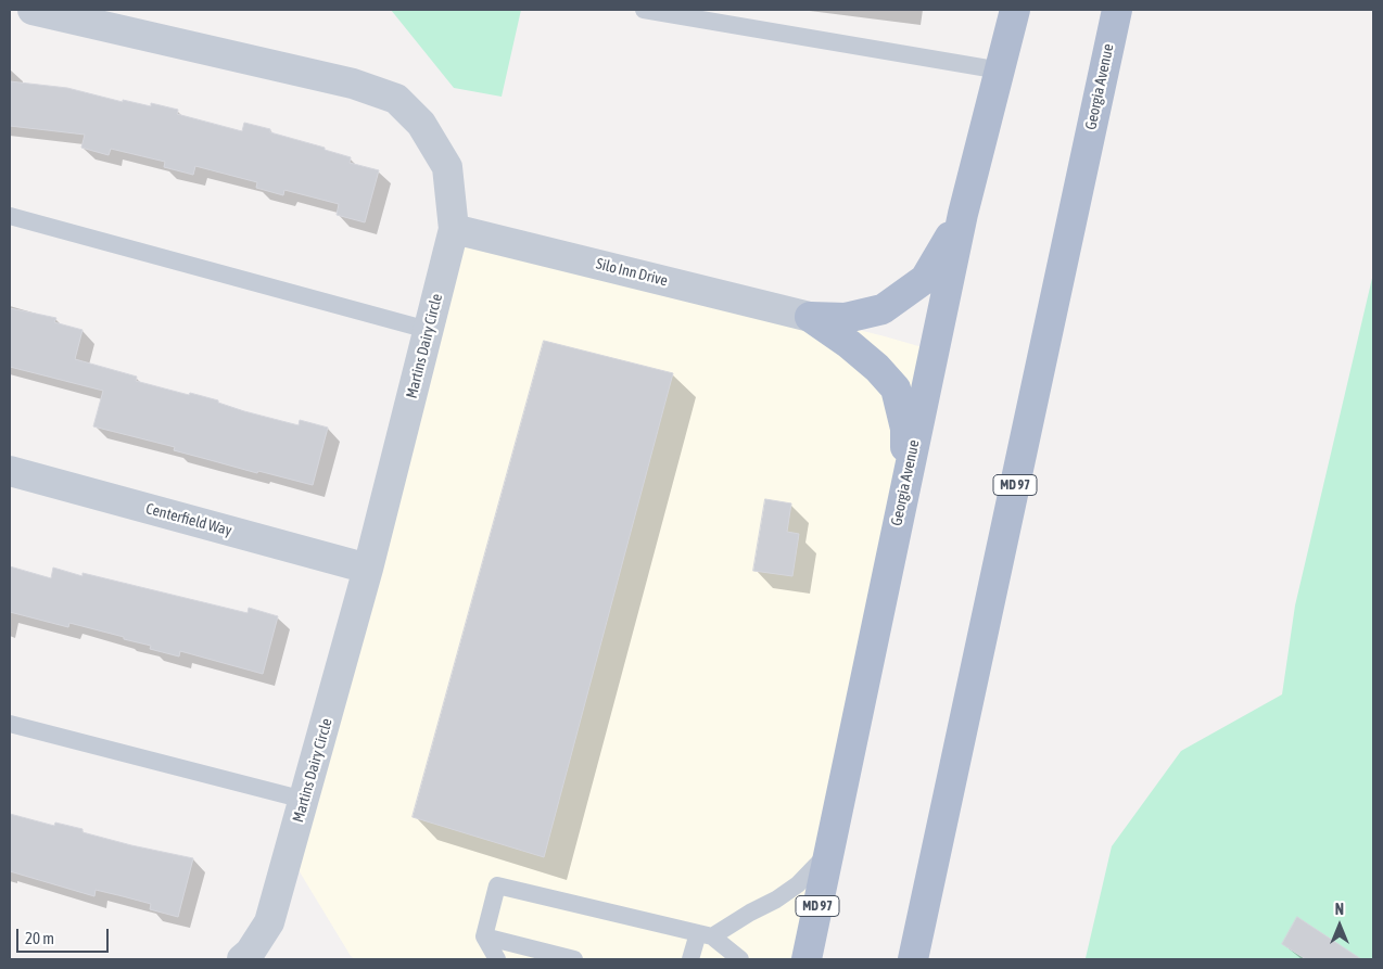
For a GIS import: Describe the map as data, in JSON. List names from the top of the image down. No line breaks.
{"streets":{"main road":["Georgia Avenue","MD 97"],"street":["Silo Inn Drive","Martins Dairy Circle","Centerfield Way"]},"crossings":[["Silo Inn Drive","Martins Dairy Circle"],["Martins Dairy Circle","Centerfield Way"]],"scale_bar":"20 m","north":"top"}
